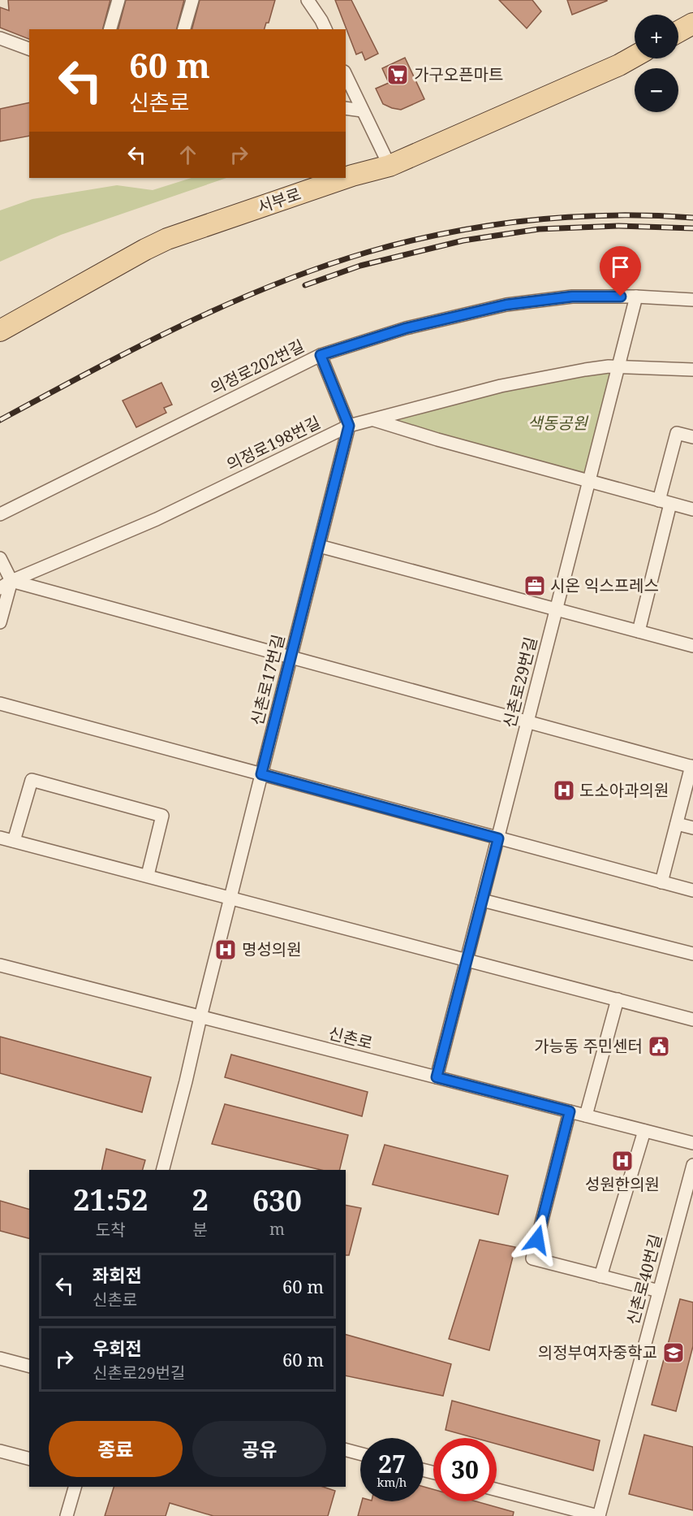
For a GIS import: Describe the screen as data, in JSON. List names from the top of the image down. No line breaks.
{"streets":{"main road":["서부로"],"street":["의정로202번길","의정로198번길","신촌로17번길","신촌로29번길","신촌로","신촌로40번길"]},"crossings":[["의정로202번길","신촌로29번길"],["의정로198번길","신촌로17번길"],["의정로198번길","신촌로29번길"],["신촌로17번길","신촌로"],["신촌로29번길","신촌로"]],"parks":["색동공원"],"places":{"supermarket":["가구오픈마트"],"office":["시온 익스프레스"],"hospital":["도소아과의원","명성의원","성원한의원"],"public building":["가능동 주민센터"],"school or university":["의정부여자중학교"]},"page":{"map_buttons":["+","−"],"turn":["60 m","신촌로"],"eta":["21:52","도착","2","분","630","m"],"list":[{"name":"좌회전","note":"신촌로","value":"60 m"},{"name":"우회전","note":"신촌로29번길","value":"60 m"}],"buttons":["종료","공유"],"speed":"27 km/h","limit":"30"}}
